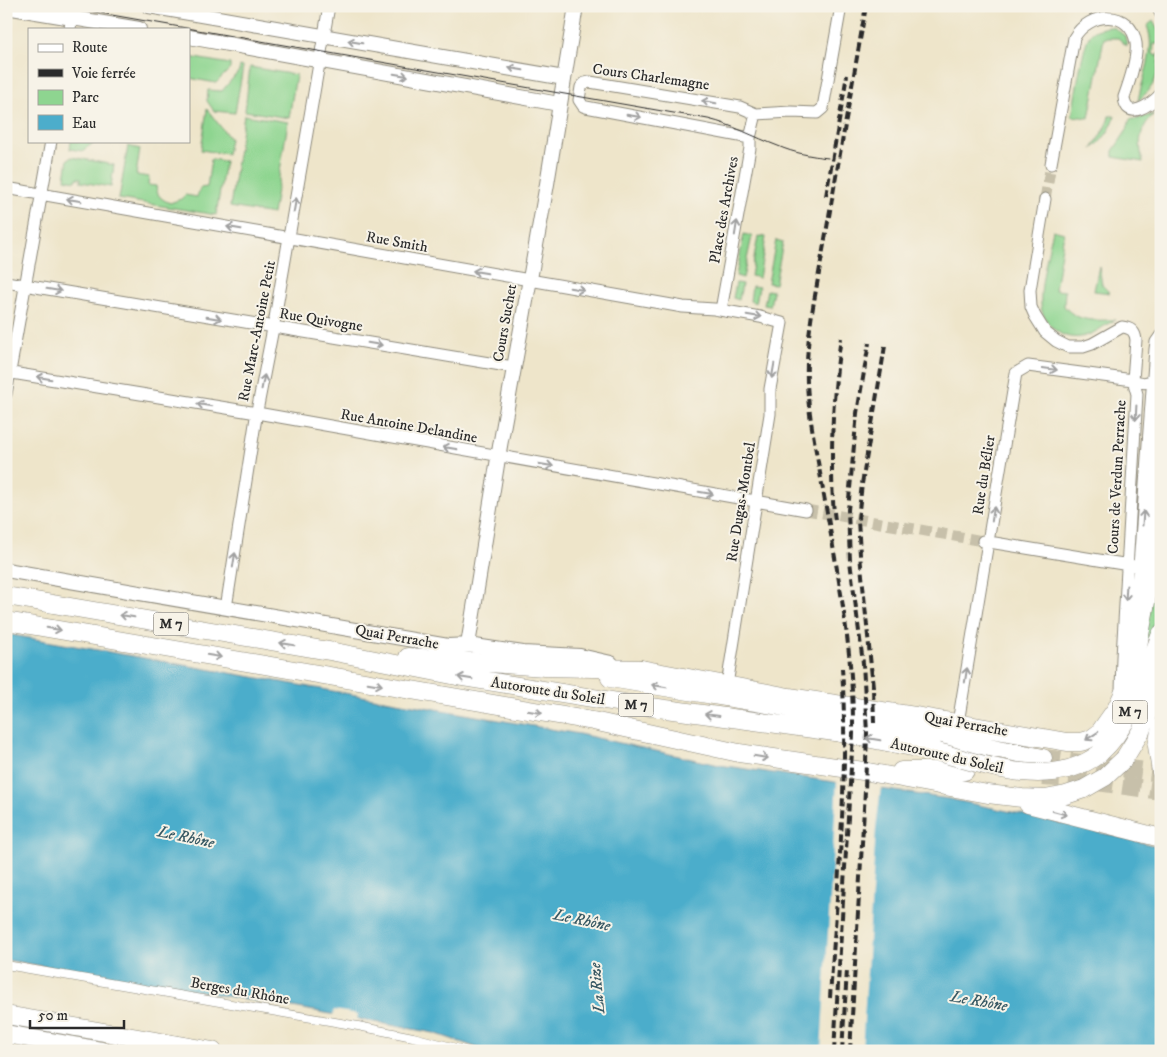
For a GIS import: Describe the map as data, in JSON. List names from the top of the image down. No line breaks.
{"streets":{"main road":["M 7","Quai Perrache","Autoroute du Soleil"],"street":["Cours Charlemagne","Place des Archives","Rue Smith","Rue Quivogne","Cours Suchet","Rue Marc-Antoine Petit","Rue Antoine Delandine","Rue du Bélier","Cours de Verdun Perrache","Rue Dugas-Montbel","Berges du Rhône"]},"crossings":[["Cours Charlemagne","Place des Archives"],["Place des Archives","Rue Smith"],["Rue Smith","Cours Suchet"],["Rue Smith","Rue Marc-Antoine Petit"],["Rue Smith","Rue Dugas-Montbel"],["Rue Quivogne","Cours Suchet"],["Rue Quivogne","Rue Marc-Antoine Petit"],["Cours Suchet","Rue Antoine Delandine"],["Cours Suchet","Quai Perrache"],["Rue Marc-Antoine Petit","Rue Antoine Delandine"],["Rue Marc-Antoine Petit","Quai Perrache"],["Rue Antoine Delandine","Rue Dugas-Montbel"],["Rue du Bélier","Cours de Verdun Perrache"],["Rue du Bélier","Quai Perrache"],["Cours de Verdun Perrache","Quai Perrache"],["Rue Dugas-Montbel","Quai Perrache"]],"one_way":["Place des Archives","Rue Quivogne","Rue Marc-Antoine Petit","Rue du Bélier","Rue Dugas-Montbel"],"water":["Le Rhône","La Rize"],"legend":["Route","Voie ferrée","Parc","Eau"],"scale_bar":"50 m"}
